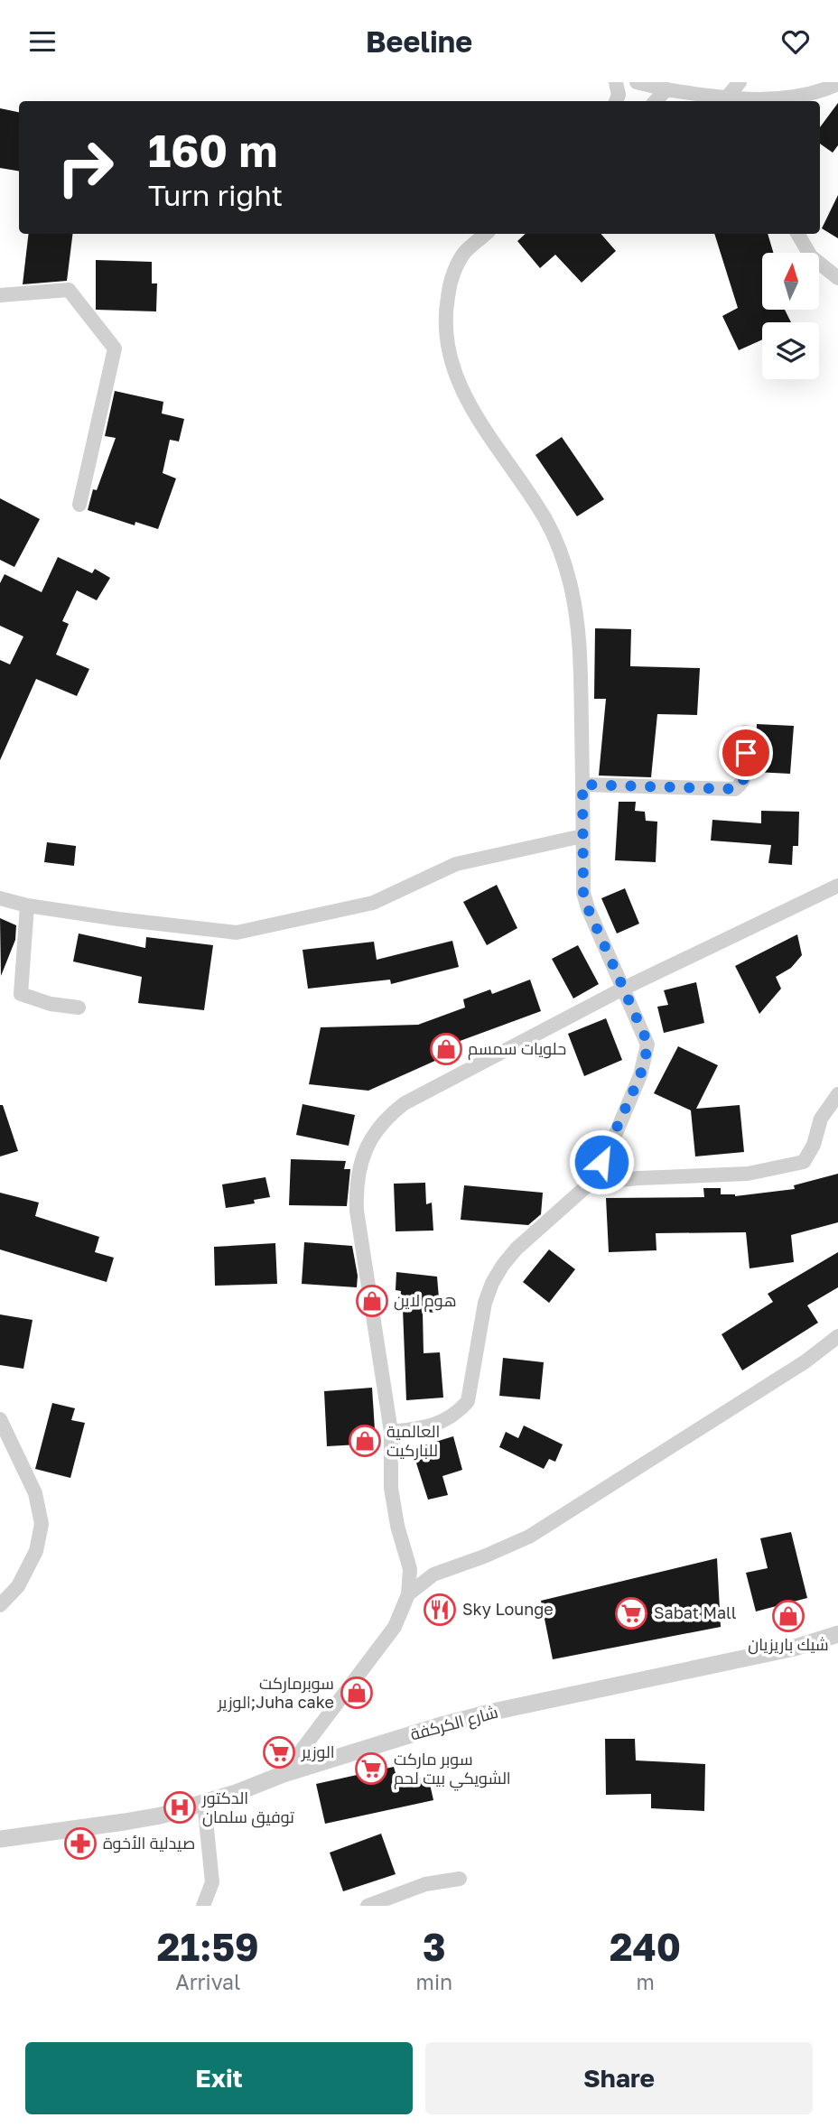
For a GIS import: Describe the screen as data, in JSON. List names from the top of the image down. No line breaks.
{"streets":{"street":["شارع الكركفة"]},"places":{"shop":["حلويات سمسم","هوم لاين","العالمية للباركيت","شيك باريزيان","سوبرماركت الوزير;Juha cake"],"restaurant":["Sky Lounge"],"supermarket":["Sabat Mall","الوزير","سوبر ماركت الشويكي بيت لحم"],"hospital":["الدكتور توفيق سلمان"],"pharmacy":["صيدلية الأخوة"]},"north":"top","page":{"header":"Beeline","turn":["160 m","Turn right"],"eta":["21:59","Arrival","3","min","240","m"],"buttons":["Exit","Share"]}}
